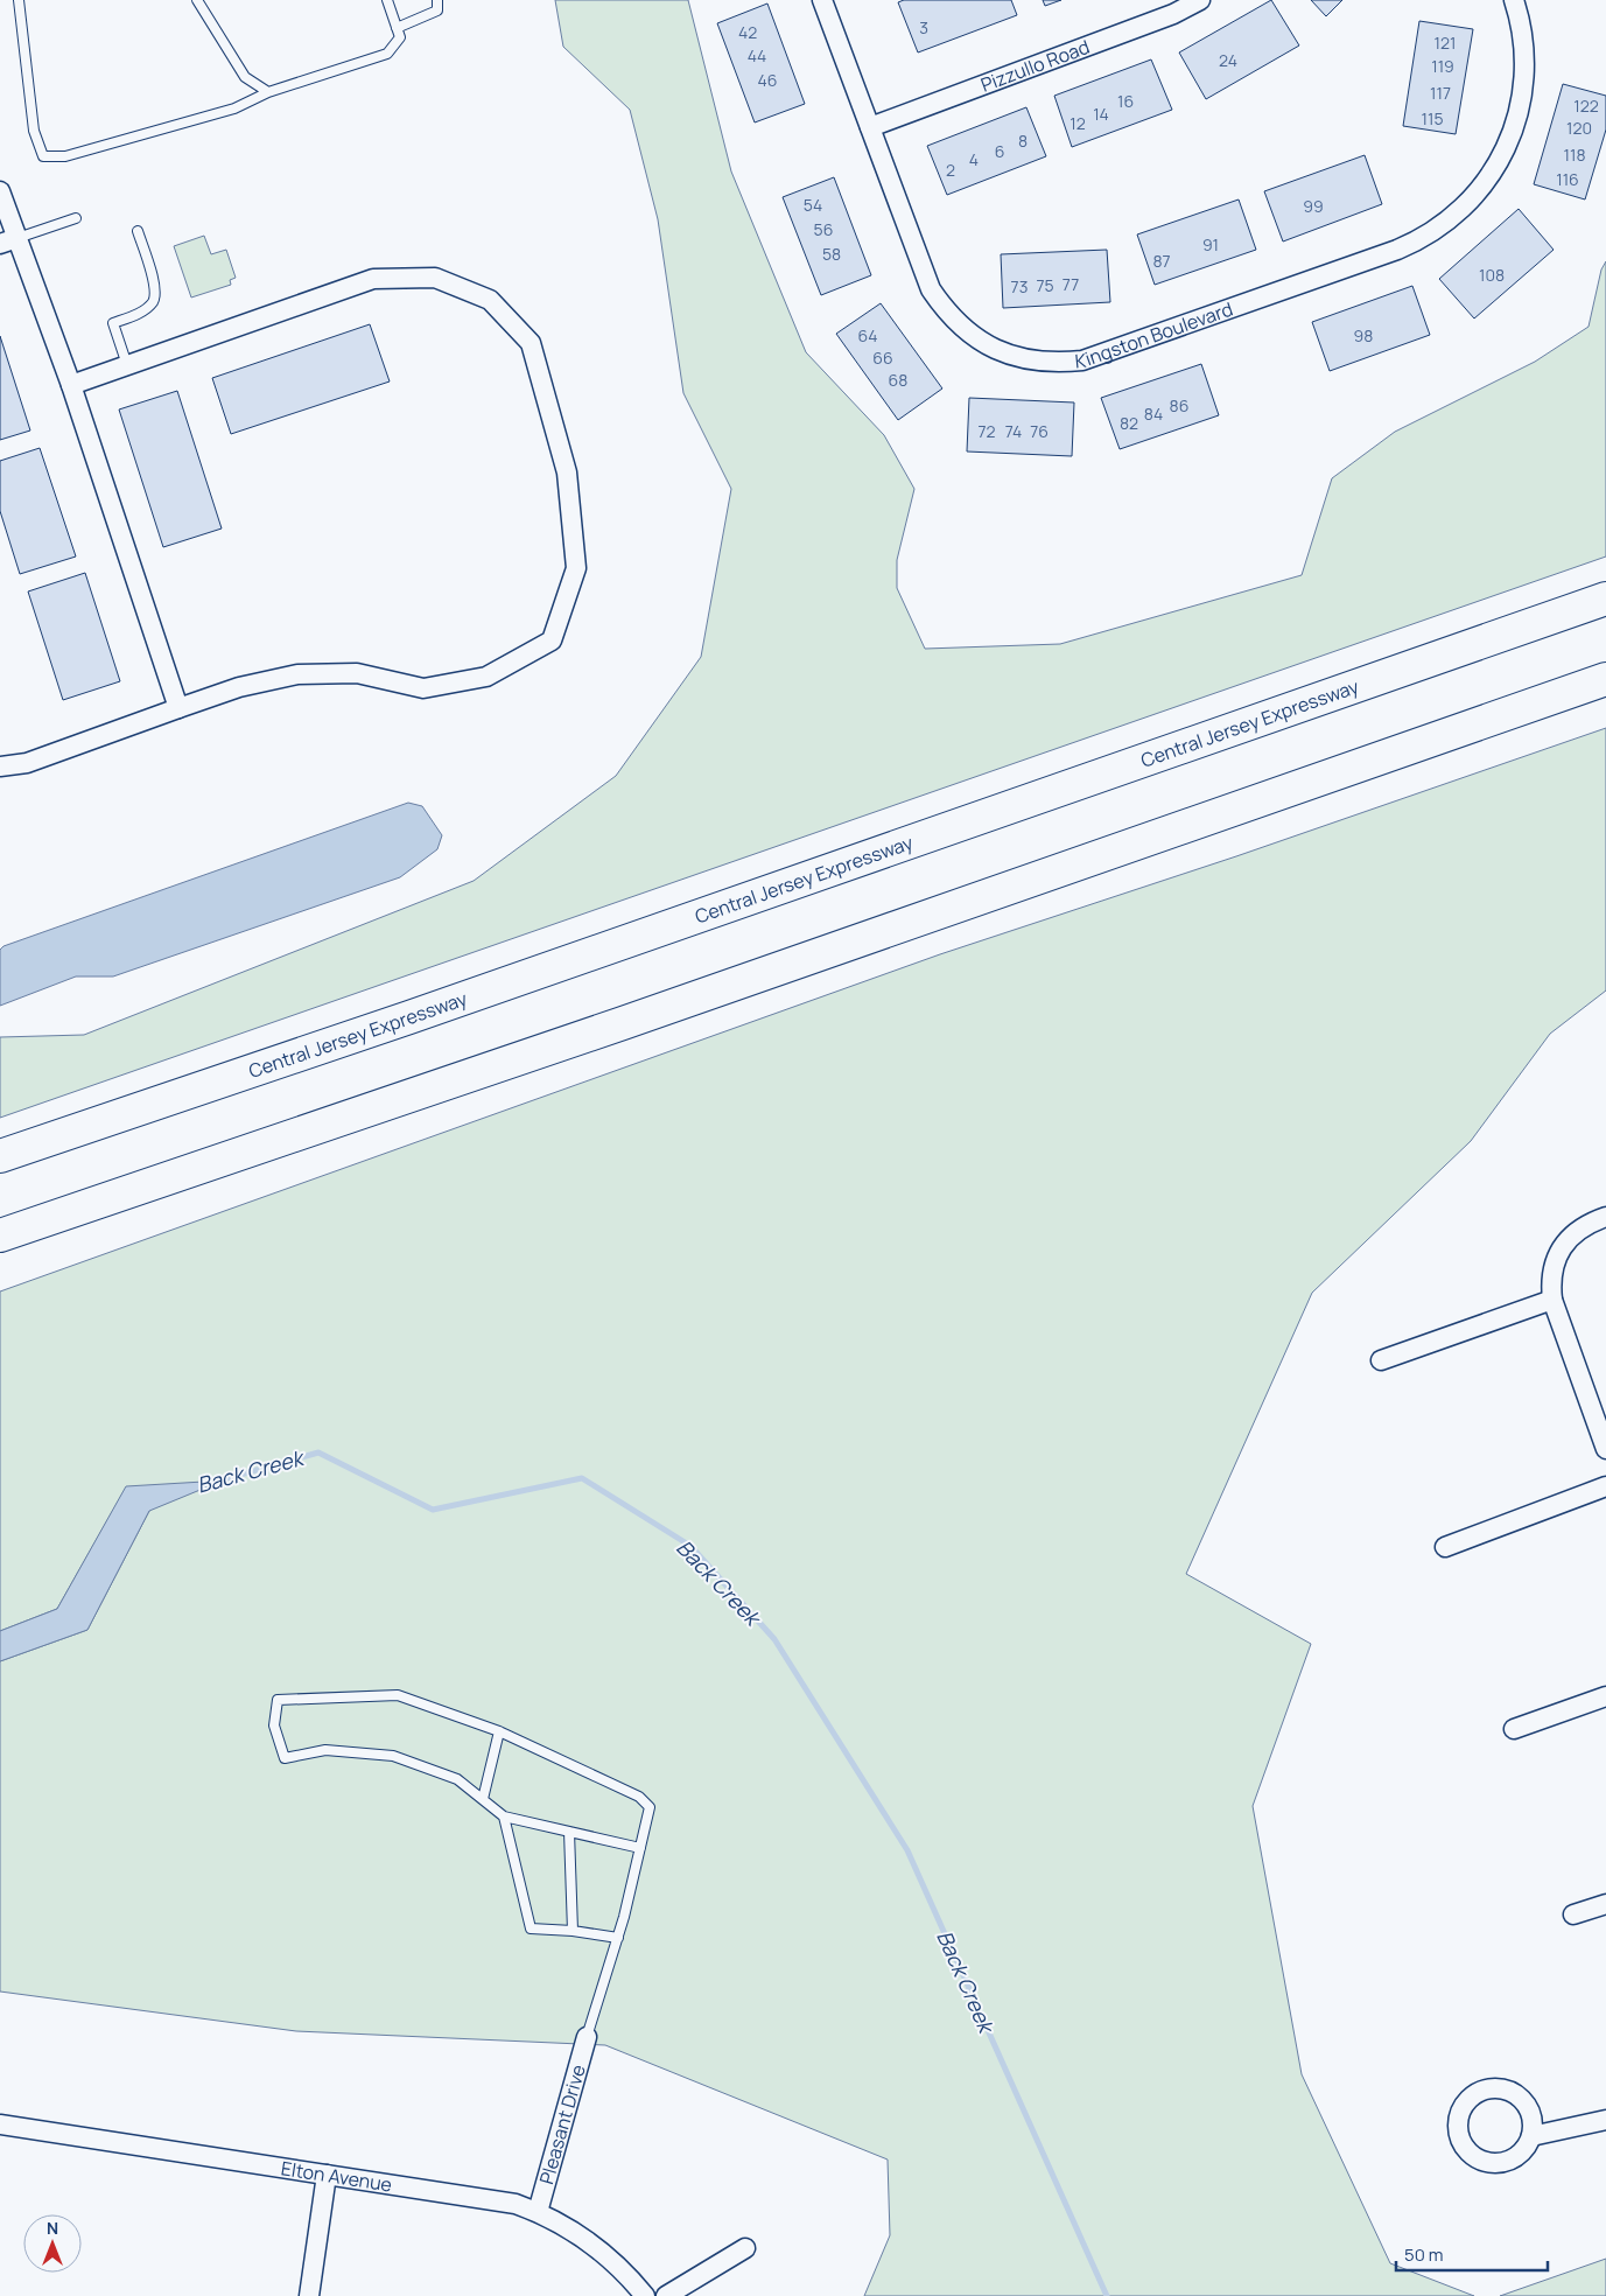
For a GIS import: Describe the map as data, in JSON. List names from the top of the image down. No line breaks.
{"streets":{"highway":["Central Jersey Expressway"],"street":["Pizzullo Road","Kingston Boulevard","Pleasant Drive","Elton Avenue"]},"crossings":[["Pizzullo Road","Kingston Boulevard"],["Pleasant Drive","Elton Avenue"]],"water":["Back Creek"],"house_numbers":["3","42","121","44","24","119","46","117","16","122","14","115","12","120","8","6","118","4","2","116","54","99","56","91","58","87","108","77","75","73","64","98","66","68","86","84","82","72","74","76"],"scale_bar":"50 m","north":"top"}
